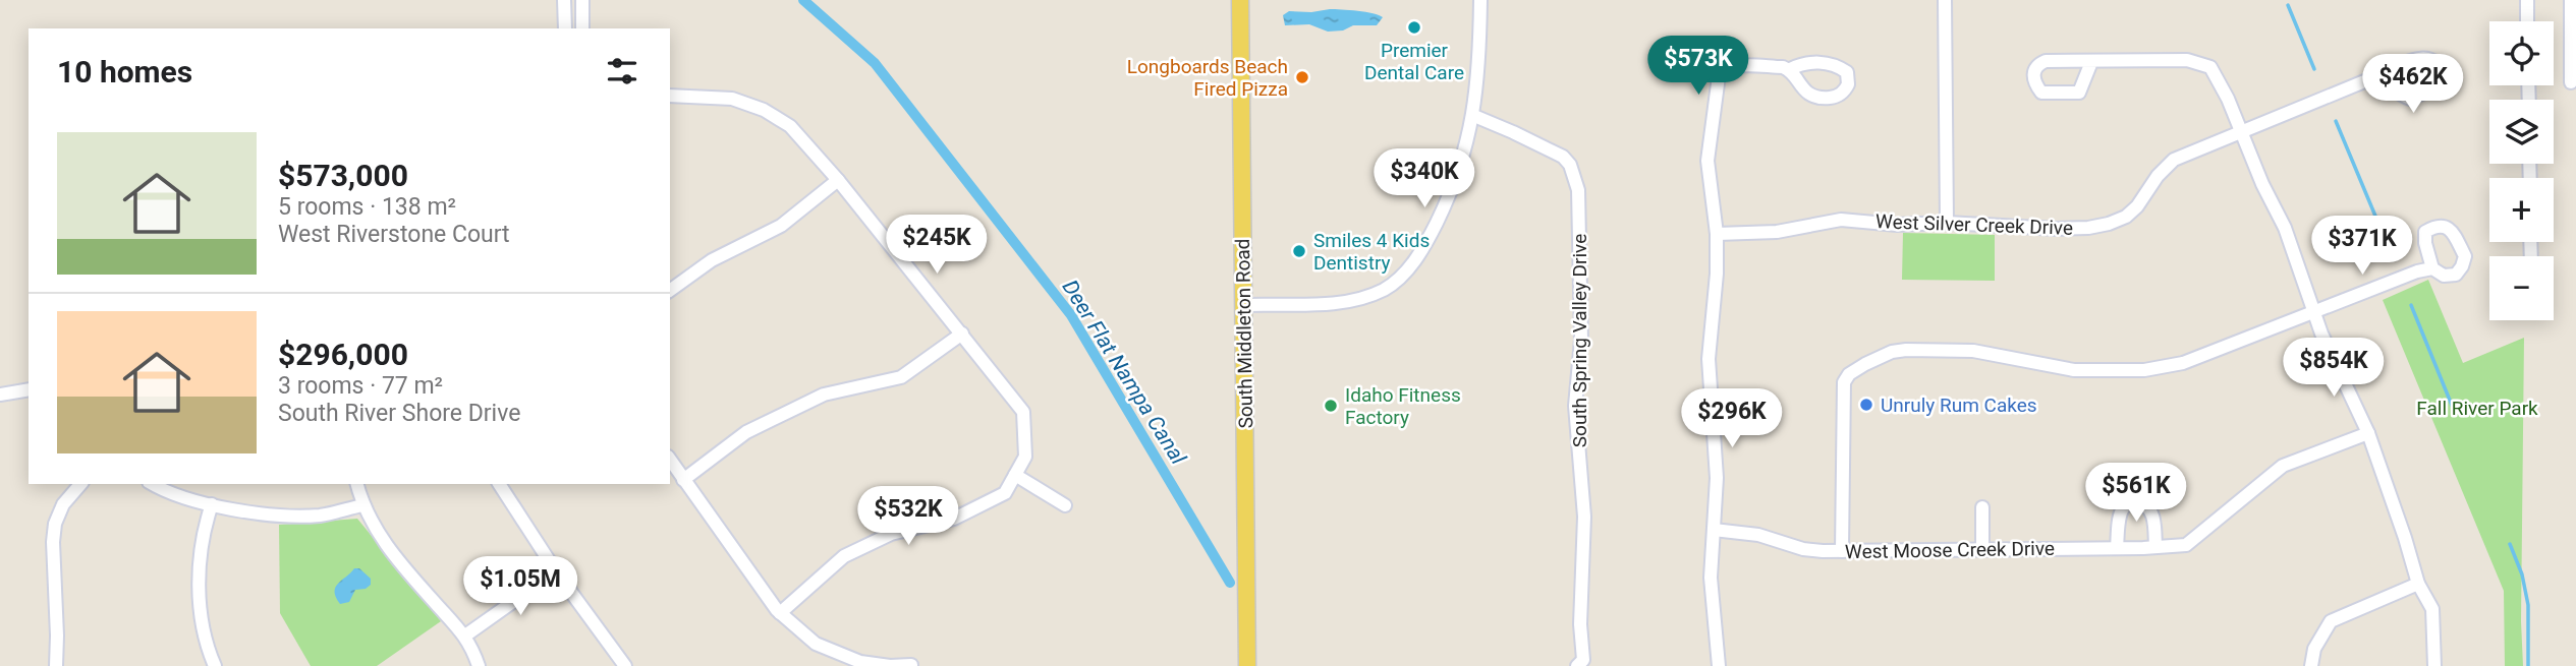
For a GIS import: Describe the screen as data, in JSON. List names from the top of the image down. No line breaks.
{"streets":{"main road":["South Middleton Road"],"street":["West Silver Creek Drive","South Spring Valley Drive","West Moose Creek Drive"]},"water":["Deer Flat Nampa Canal"],"parks":["Fall River Park"],"places":["Premier Dental Care","Longboards Beach Fired Pizza","Smiles 4 Kids Dentistry","Unruly Rum Cakes","Idaho Fitness Factory"],"page":{"map_buttons":["+","−"],"heading":"10 homes","price":["$573K","$462K","$340K","$245K","$371K","$854K","$296K","$561K","$532K","$1.05M"],"list":[{"name":"$573,000","note":"5 rooms · 138 m² · West Riverstone Court"},{"name":"$296,000","note":"3 rooms · 77 m² · South River Shore Drive"}]}}
